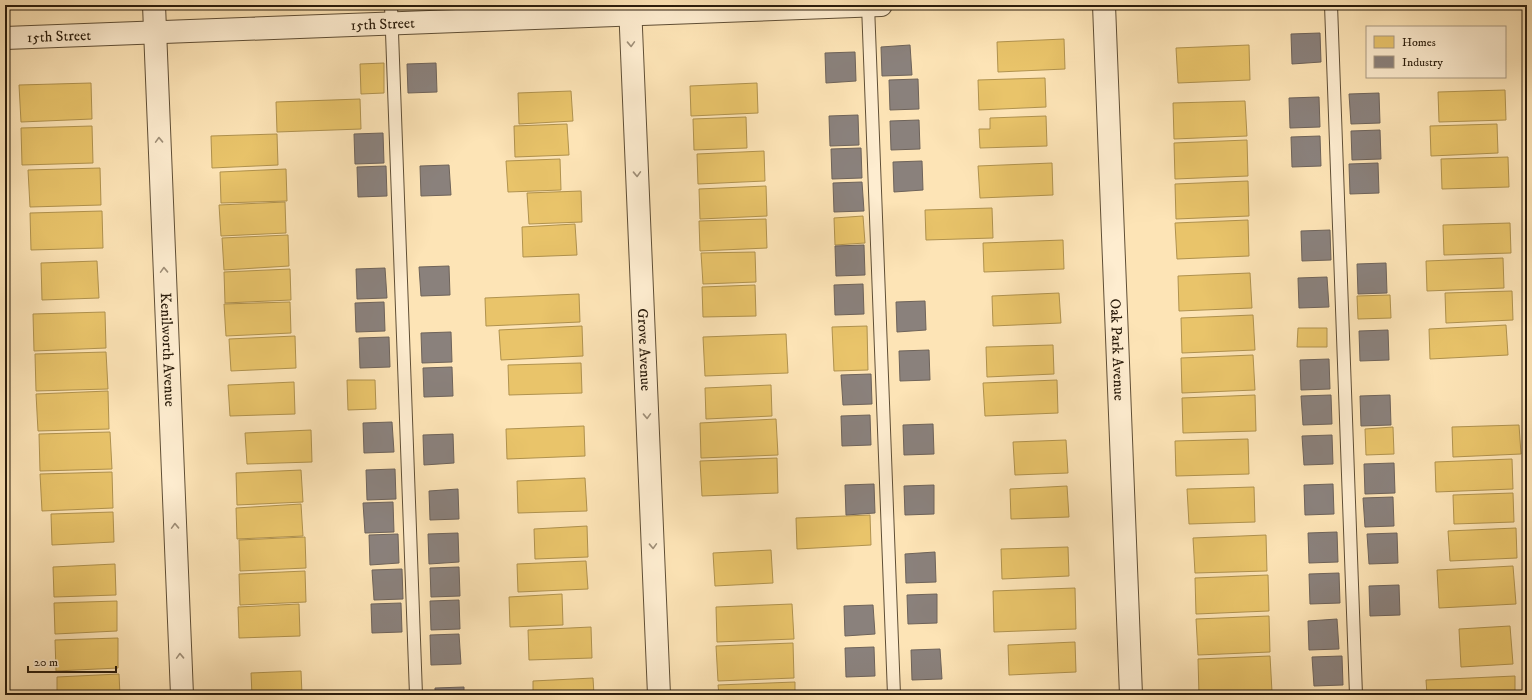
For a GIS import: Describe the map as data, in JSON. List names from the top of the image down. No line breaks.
{"streets":{"street":["15th Street","Kenilworth Avenue","Grove Avenue","Oak Park Avenue"]},"crossings":[["15th Street","Kenilworth Avenue"],["15th Street","Grove Avenue"]],"one_way":["Kenilworth Avenue","Grove Avenue"],"legend":["Homes","Industry"],"scale_bar":"20 m"}
